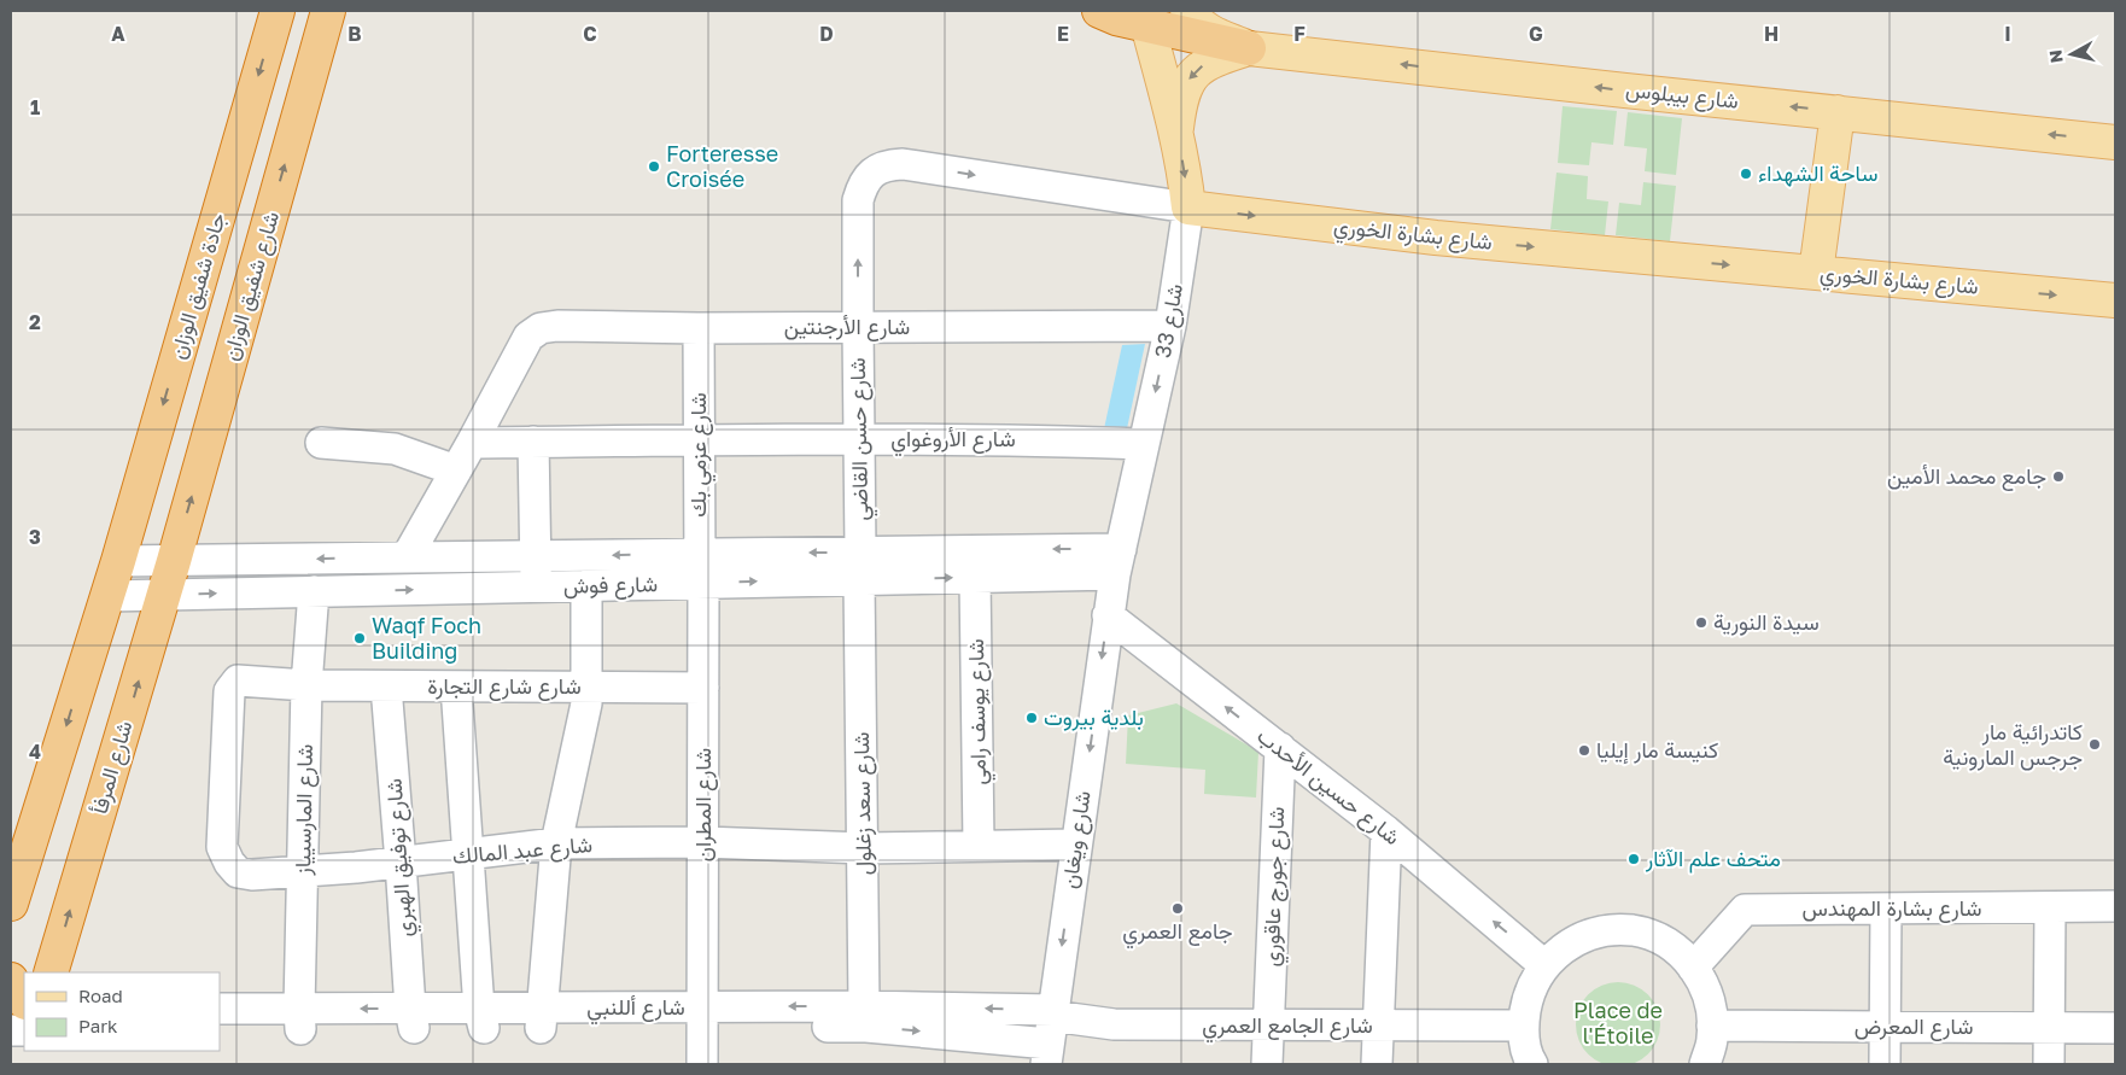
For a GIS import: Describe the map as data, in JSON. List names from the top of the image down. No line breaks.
{"streets":{"highway":["جادة شفيق الوزان","شارع شفيق الوزان","شارع المرفأ"],"main road":["شارع بيبلوس","شارع بشارة الخوري","شارع 33"],"street":["شارع الأرجنتين","شارع حسن القاضي","شارع الأروغواي","شارع عزمي بك","شارع فوش","شارع شارع التجارة","شارع يوسف رامي","شارع حسين الأحدب","شارع سعد زغلول","شارع المطران","شارع المارسيياز","شارع ويغان","شارع عبد المالك","شارع توفيق الهبري","شارع جورج عاقوري","شارع بشارة المهندس","شارع أللنبي","شارع الجامع العمري","شارع المعرض"]},"crossings":[["شارع بشارة الخوري","شارع 33"],["شارع بشارة الخوري","شارع الأرجنتين"],["شارع بشارة الخوري","شارع حسن القاضي"],["جادة شفيق الوزان","شارع فوش"],["شارع شفيق الوزان","شارع فوش"],["شارع شفيق الوزان","شارع المرفأ"],["شارع 33","شارع الأرجنتين"],["شارع 33","شارع الأروغواي"],["شارع 33","شارع فوش"],["شارع 33","شارع حسين الأحدب"],["شارع 33","شارع ويغان"],["شارع الأرجنتين","شارع حسن القاضي"],["شارع الأرجنتين","شارع الأروغواي"],["شارع الأرجنتين","شارع عزمي بك"],["شارع حسن القاضي","شارع الأروغواي"],["شارع حسن القاضي","شارع فوش"],["شارع حسن القاضي","شارع سعد زغلول"],["شارع الأروغواي","شارع عزمي بك"],["شارع عزمي بك","شارع فوش"],["شارع عزمي بك","شارع المطران"],["شارع فوش","شارع يوسف رامي"],["شارع فوش","شارع المرفأ"],["شارع فوش","شارع سعد زغلول"],["شارع فوش","شارع المطران"],["شارع فوش","شارع المارسيياز"],["شارع شارع التجارة","شارع المطران"],["شارع شارع التجارة","شارع المارسيياز"],["شارع شارع التجارة","شارع عبد المالك"],["شارع شارع التجارة","شارع توفيق الهبري"],["شارع يوسف رامي","شارع عبد المالك"],["شارع حسين الأحدب","شارع ويغان"],["شارع حسين الأحدب","شارع جورج عاقوري"],["شارع سعد زغلول","شارع عبد المالك"],["شارع سعد زغلول","شارع أللنبي"],["شارع المطران","شارع عبد المالك"],["شارع المطران","شارع أللنبي"],["شارع المارسيياز","شارع عبد المالك"],["شارع المارسيياز","شارع أللنبي"],["شارع ويغان","شارع عبد المالك"],["شارع ويغان","شارع أللنبي"],["شارع ويغان","شارع الجامع العمري"],["شارع عبد المالك","شارع توفيق الهبري"],["شارع توفيق الهبري","شارع أللنبي"],["شارع جورج عاقوري","شارع الجامع العمري"],["شارع أللنبي","شارع الجامع العمري"]],"one_way":["شارع بيبلوس","شارع بشارة الخوري","جادة شفيق الوزان","شارع شفيق الوزان","شارع حسين الأحدب","شارع ويغان"],"parks":["Place de l'Étoile"],"places":["Forteresse Croisée","ساحة الشهداء","جامع محمد الأمين","سيدة النورية","Waqf Foch Building","بلدية بيروت","كاتدرائية مار جرجس المارونية","كنيسة مار إيليا","متحف علم الآثار","جامع العمري"],"legend":["Road","Park"],"north":"left","grid":{"columns":["A","B","C","D","E","F","G","H","I"],"rows":["1","2","3","4"]}}
